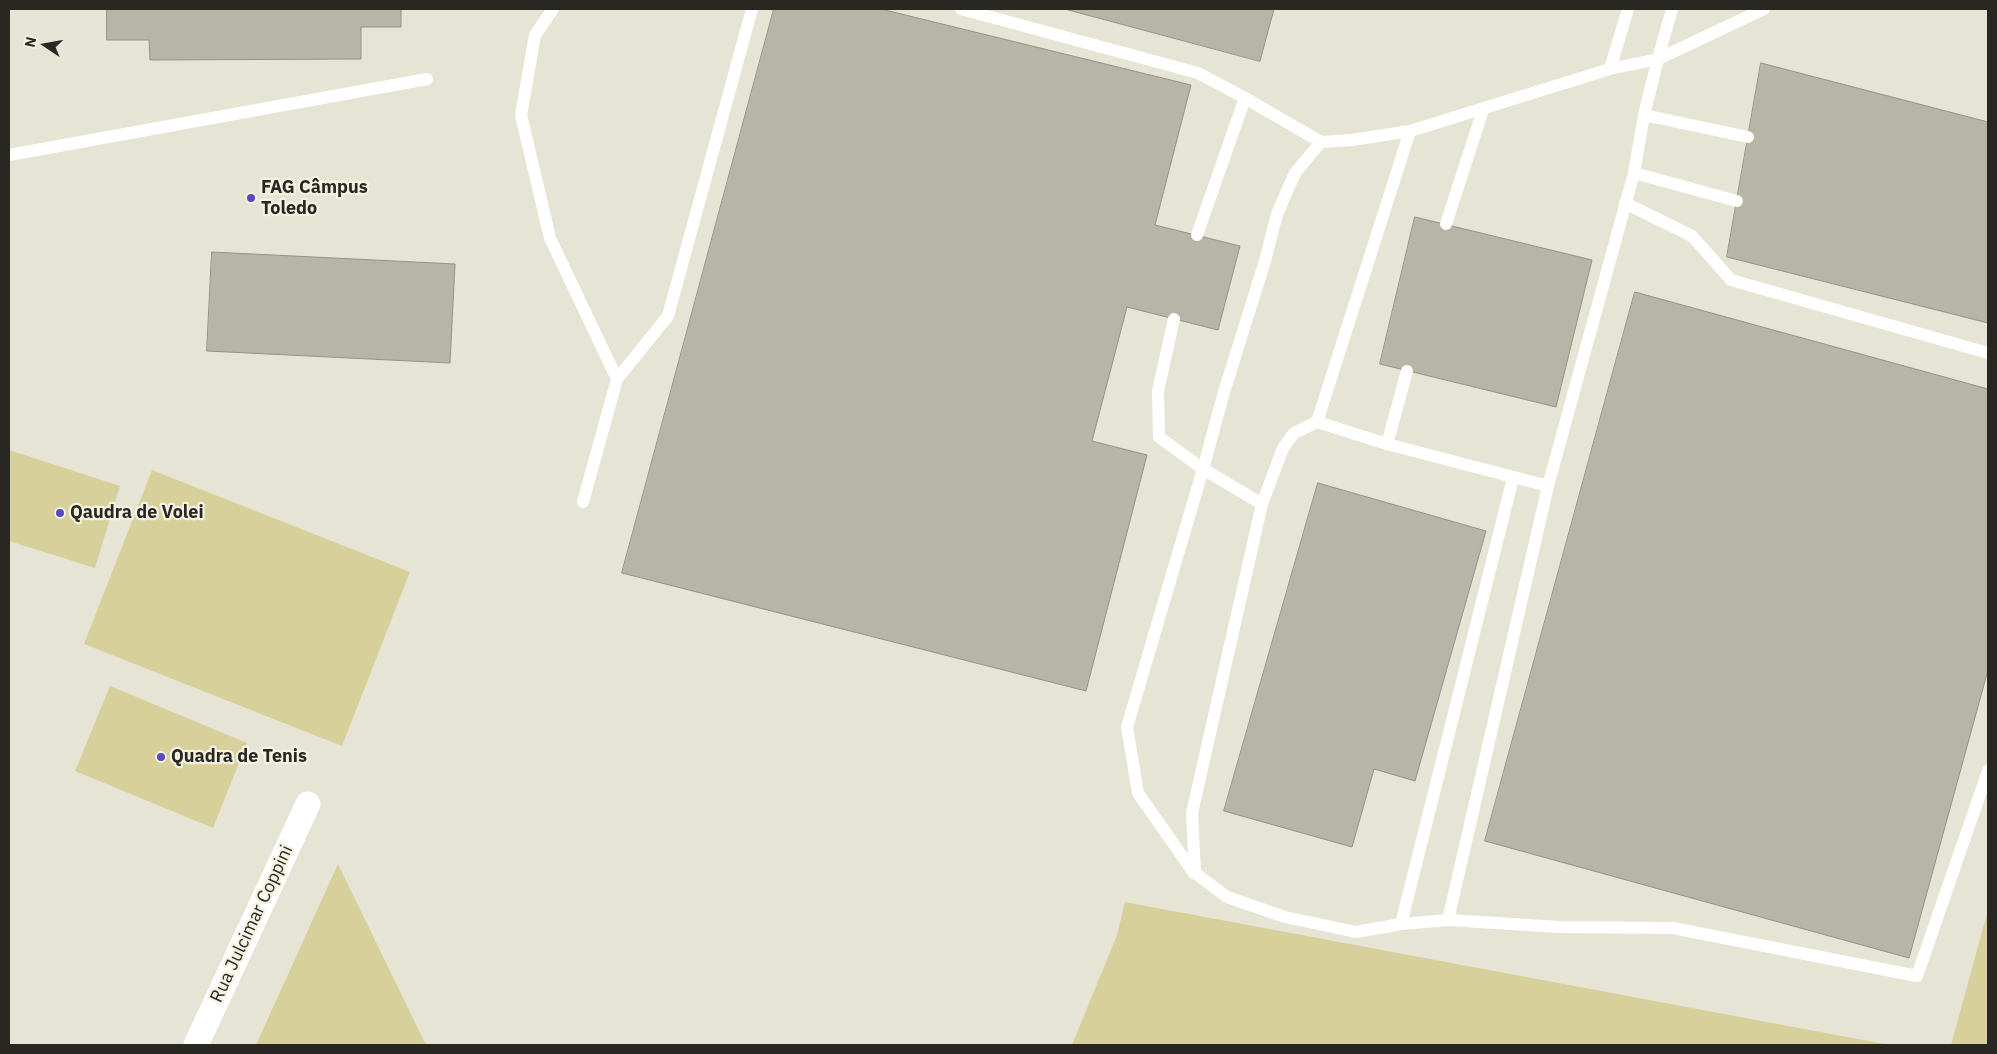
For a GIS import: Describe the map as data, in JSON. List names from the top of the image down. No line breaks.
{"streets":{"street":["Rua Julcimar Coppini"]},"places":["FAG Câmpus Toledo","Qaudra de Volei","Quadra de Tenis"],"north":"left"}
